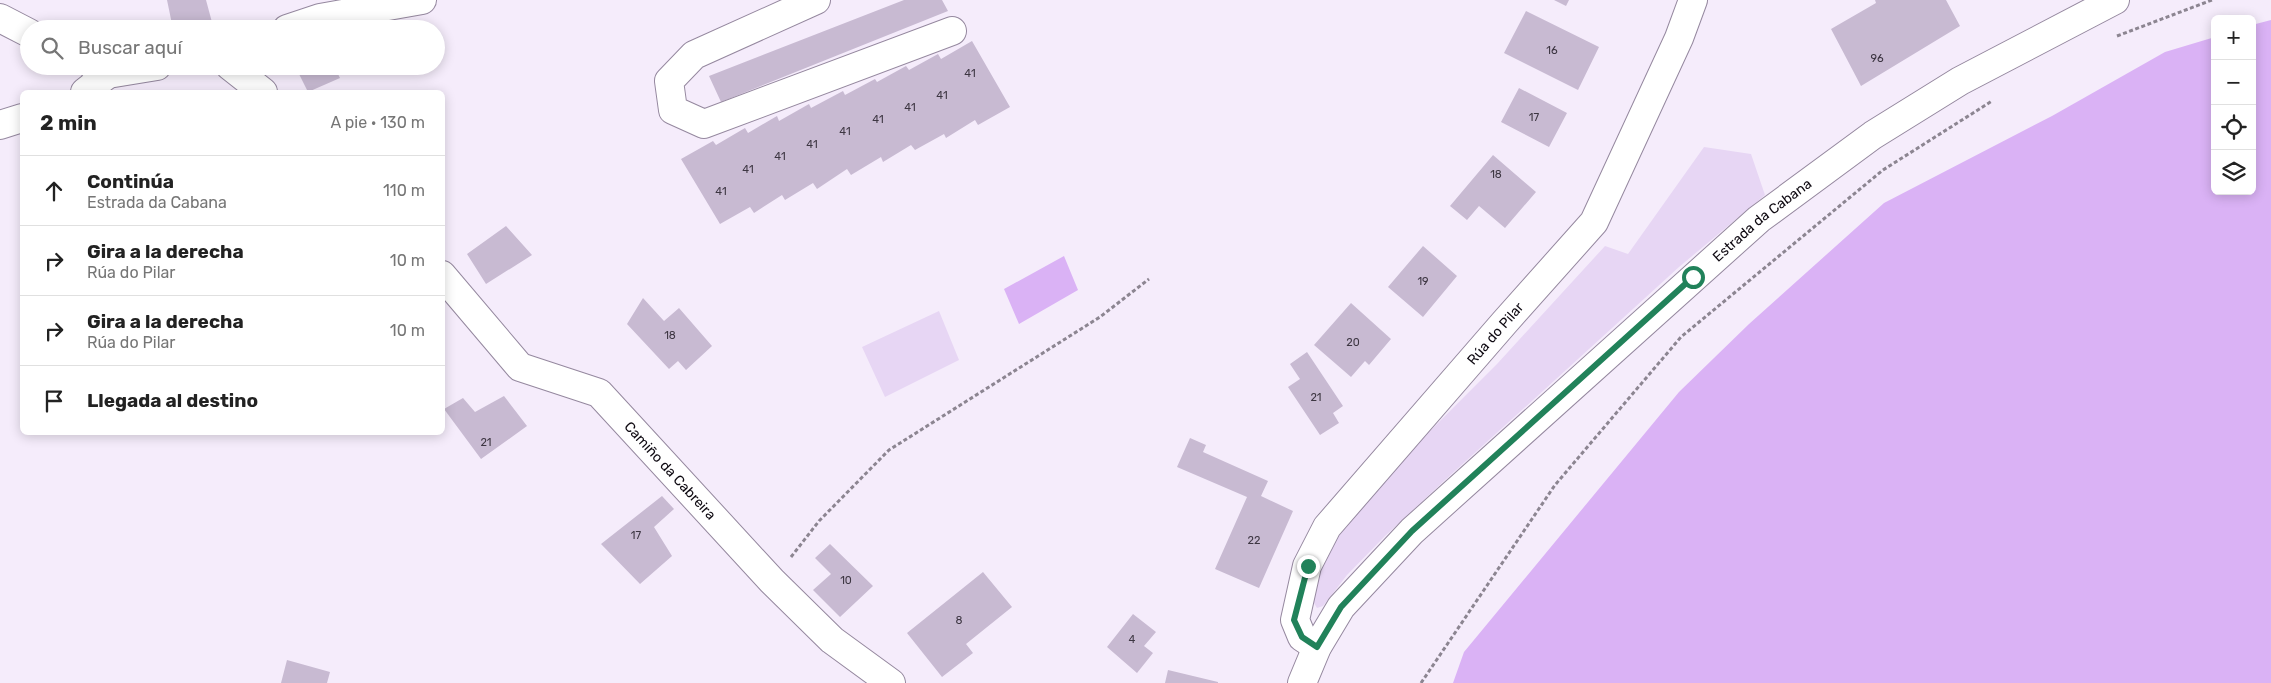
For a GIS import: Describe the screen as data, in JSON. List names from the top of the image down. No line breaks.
{"streets":{"street":["Estrada da Cabana","Rúa do Pilar","Camiño da Cabreira"]},"crossings":[["Estrada da Cabana","Rúa do Pilar"]],"house_numbers":["16","96","41","41","41","17","41","41","41","41","41","18","41","19","18","20","21","21","17","22","10","8","4"],"page":{"map_buttons":["+","−"],"search":"Buscar aquí","heading":["2 min","A pie · 130 m"],"list":[["Continúa","Estrada da Cabana","110 m"],["Gira a la derecha","Rúa do Pilar","10 m"],["Gira a la derecha","Rúa do Pilar","10 m"],"Llegada al destino"]}}
